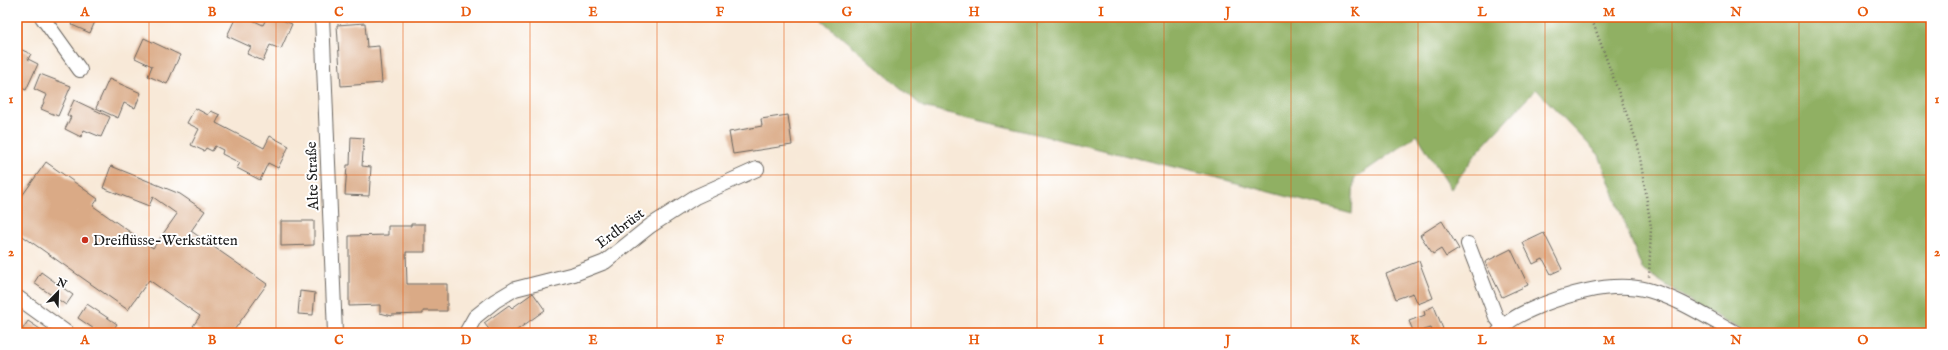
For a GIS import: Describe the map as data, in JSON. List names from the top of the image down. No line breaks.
{"streets":{"street":["Alte Straße","Erdbrüst"]},"places":["Dreiflüsse-Werkstätten"],"north":"top right","grid":{"columns":["A","B","C","D","E","F","G","H","I","J","K","L","M","N","O"],"rows":["1","2"]}}
